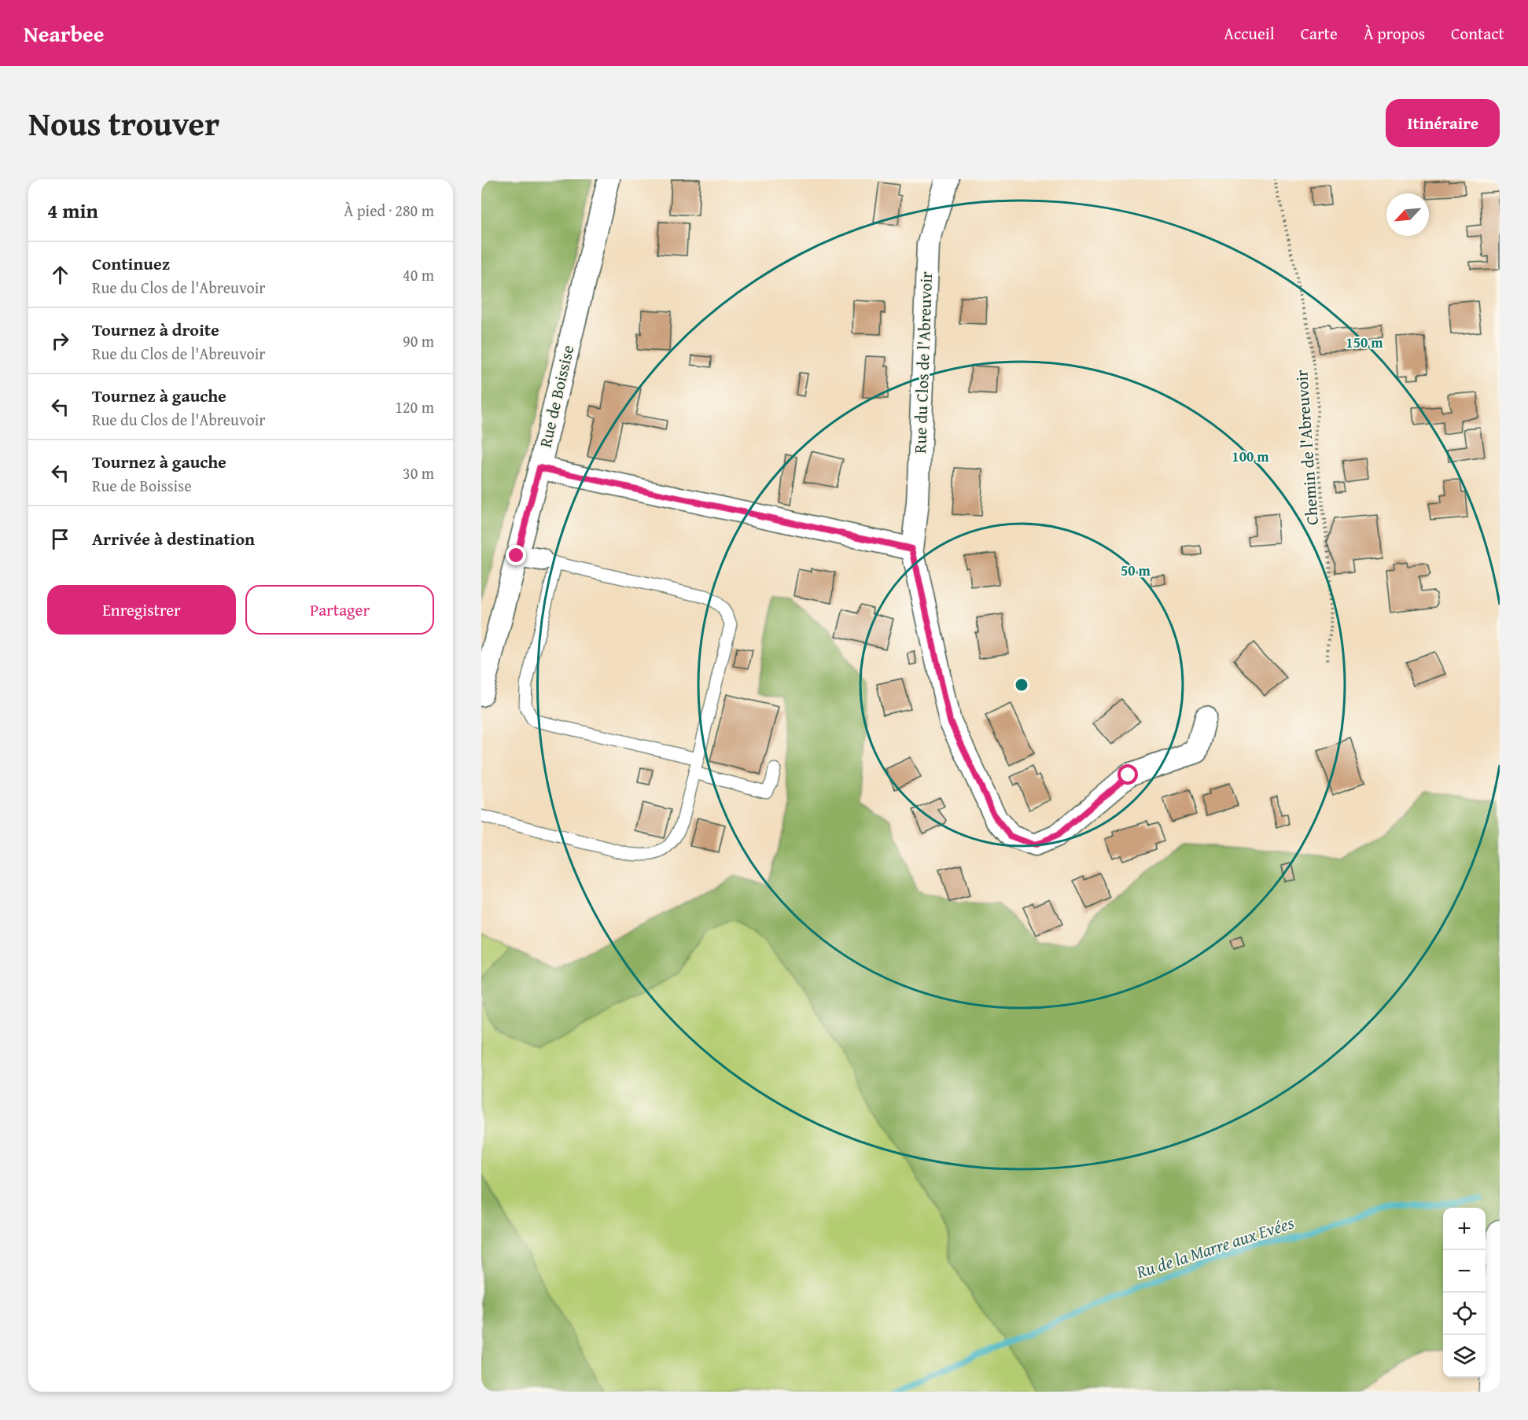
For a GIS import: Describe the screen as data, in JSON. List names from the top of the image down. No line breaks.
{"streets":{"street":["Rue du Clos de l'Abreuvoir","Rue de Boissise"],"path":["Chemin de l'Abreuvoir"]},"water":["Ru de la Marre aux Evées"],"north":"bottom left","page":{"header":"Nearbee","nav":["Accueil","Carte","À propos","Contact"],"title":"Nous trouver","buttons":["Itinéraire",["Enregistrer","Partager"]],"heading":["4 min","À pied · 280 m"],"list":[["Continuez","Rue du Clos de l'Abreuvoir","40 m"],["Tournez à droite","Rue du Clos de l'Abreuvoir","90 m"],["Tournez à gauche","Rue du Clos de l'Abreuvoir","120 m"],["Tournez à gauche","Rue de Boissise","30 m"],"Arrivée à destination"],"map_buttons":["+","−"]},"rings":["150 m","100 m","50 m"]}
